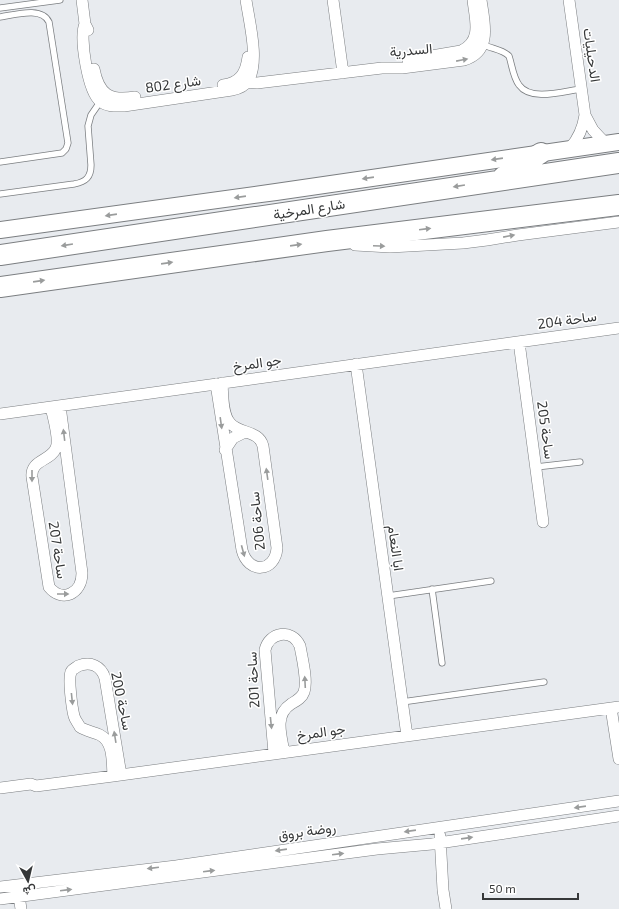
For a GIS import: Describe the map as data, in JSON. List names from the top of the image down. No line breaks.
{"streets":{"highway":["شارع المرخية"],"street":["السدرية","الدحيليات","شارع 802","ساحة 204","جو المرخ","ساحة 205","ساحة 206","ابا النعام","ساحة 207","ساحة 201","ساحة 200","روضة بروق"]},"crossings":[["الدحيليات","شارع المرخية"],["ساحة 204","جو المرخ"],["ساحة 204","ساحة 205"],["جو المرخ","ساحة 205"],["جو المرخ","ساحة 206"],["جو المرخ","ابا النعام"],["جو المرخ","ساحة 207"],["جو المرخ","ساحة 201"],["جو المرخ","ساحة 200"]],"one_way":["السدرية","شارع المرخية"],"scale_bar":"50 m","north":"bottom"}
